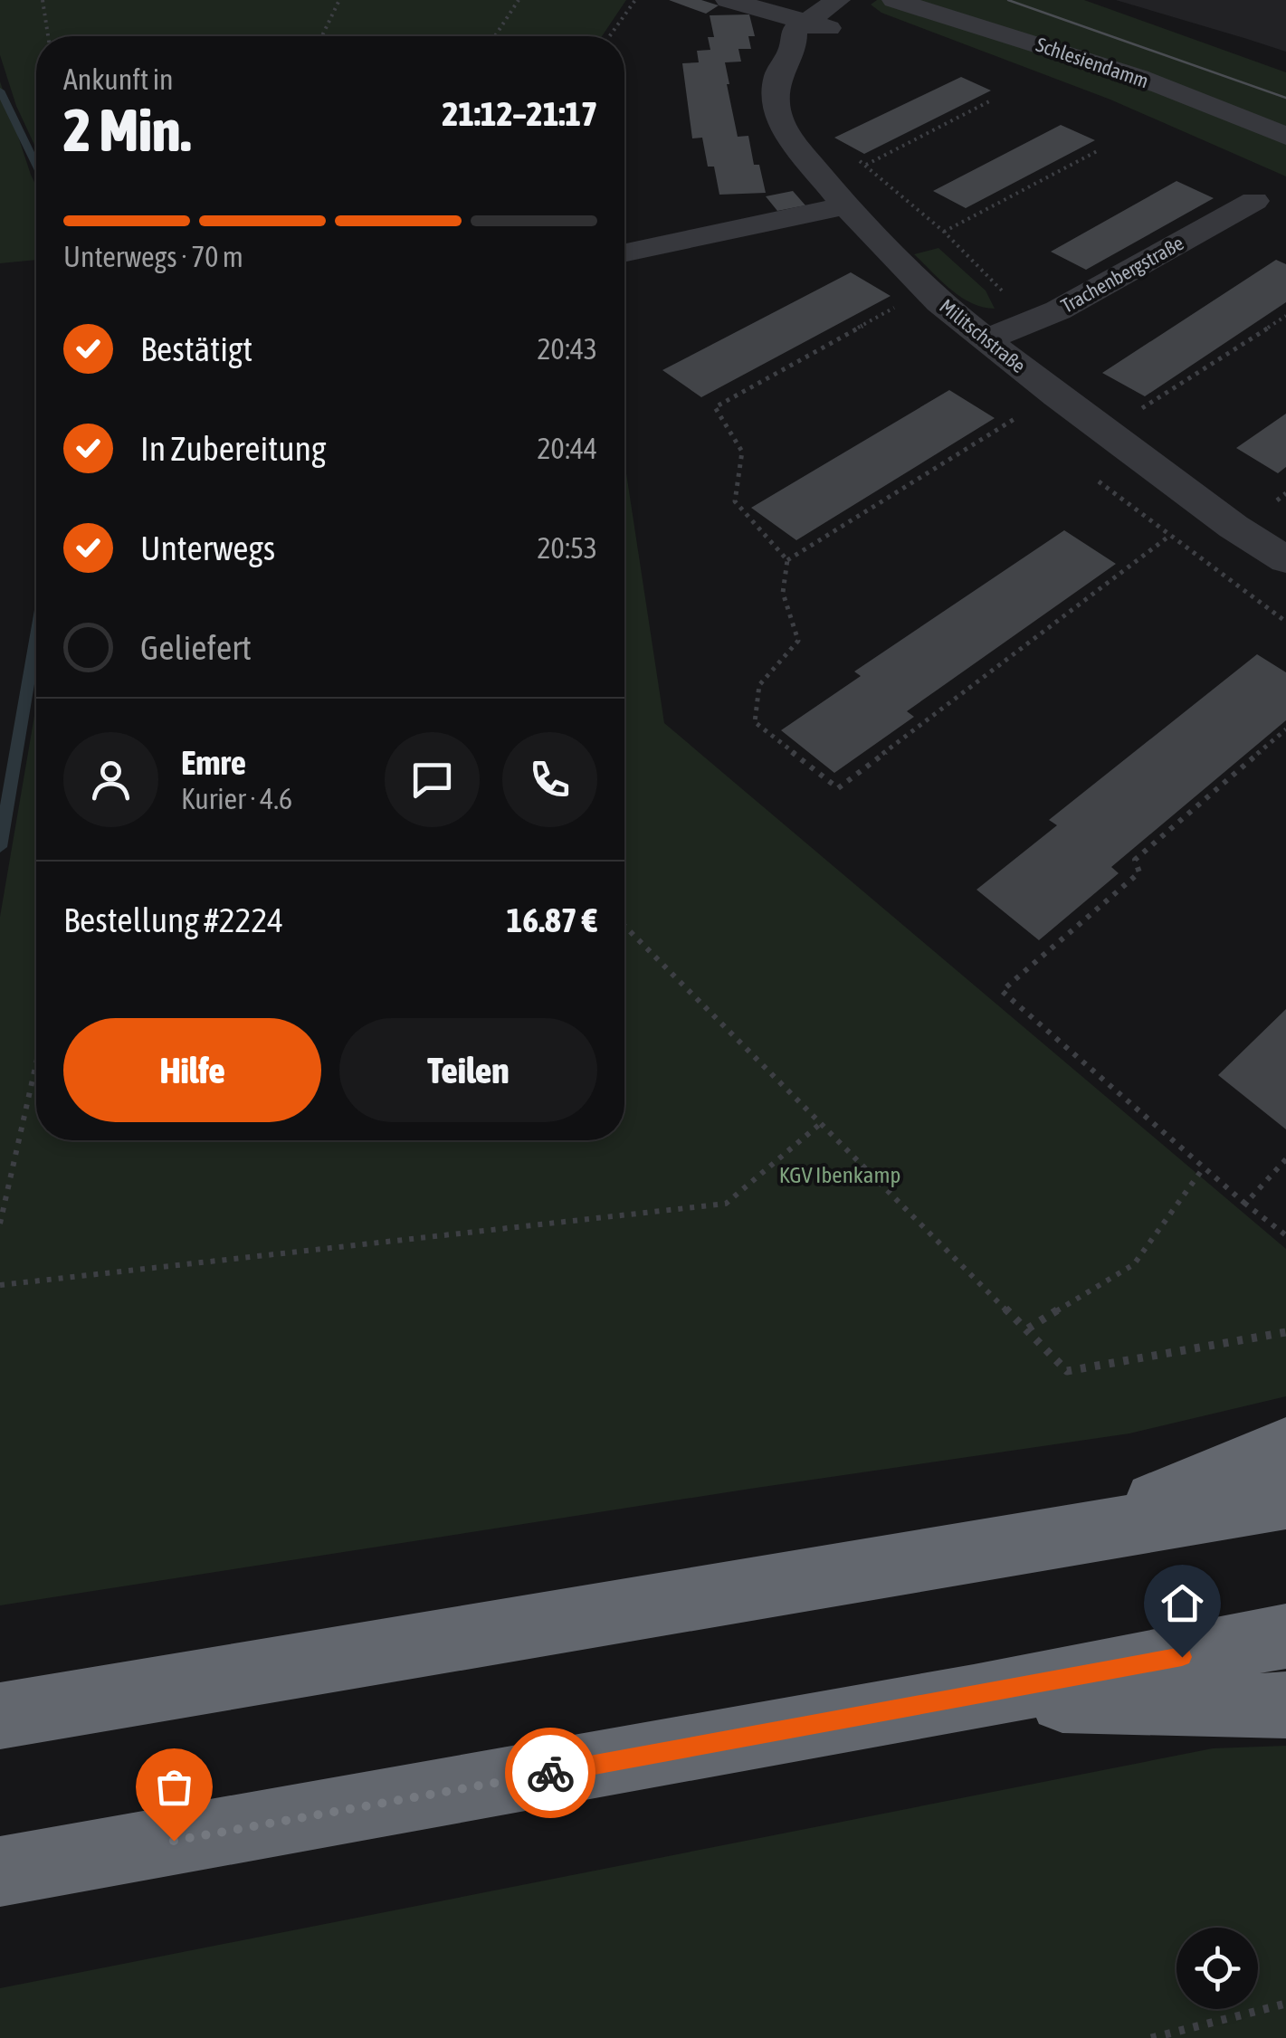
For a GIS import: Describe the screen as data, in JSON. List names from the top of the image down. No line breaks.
{"streets":{"street":["Schlesiendamm","Trachenbergstraße","Militschstraße"]},"crossings":[["Trachenbergstraße","Militschstraße"]],"parks":["KGV Ibenkamp"],"page":{"heading":["2 Min.","Ankunft in","21:12–21:17"],"panel":["Emre","Kurier · 4.6","Bestellung #2224","16.87 €"],"bar":"Unterwegs · 70 m","list":[["Bestätigt","20:43"],["In Zubereitung","20:44"],["Unterwegs","20:53"],"Geliefert"],"buttons":["Hilfe","Teilen"]}}
